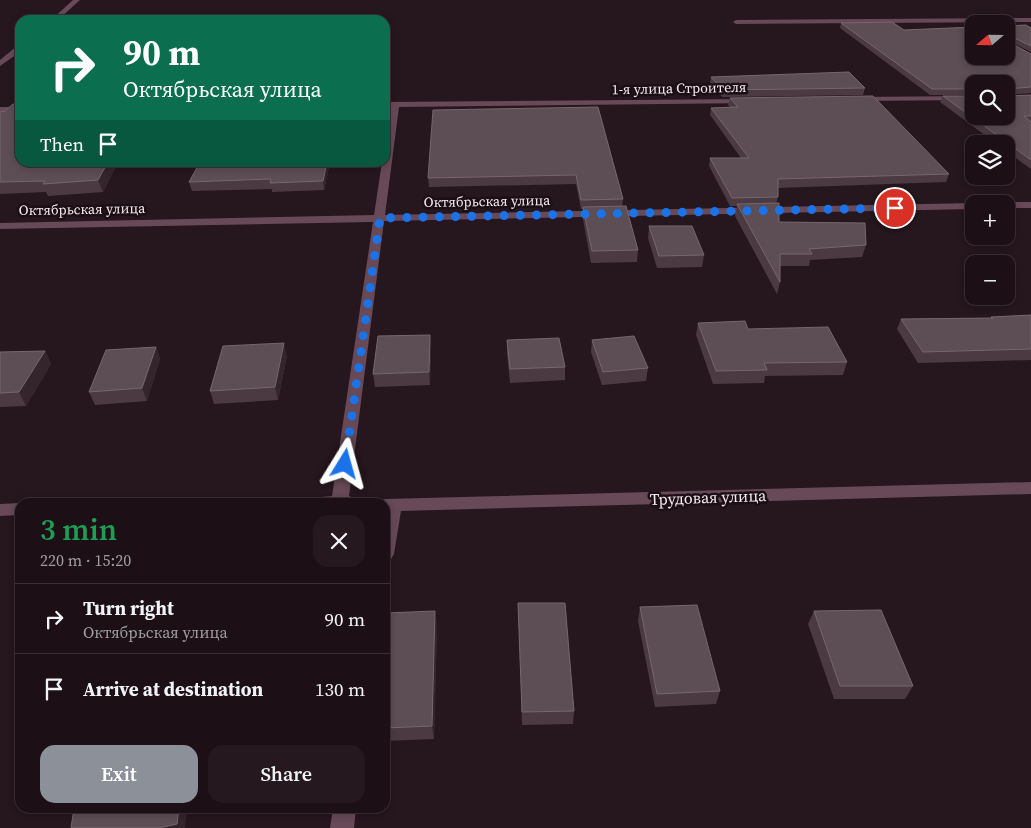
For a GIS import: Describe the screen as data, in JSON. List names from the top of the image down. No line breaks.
{"streets":{"street":["1-я улица Строителя","Октябрьская улица","Трудовая улица"]},"north":"left","page":{"map_buttons":["+","−"],"turn":["90 m","Октябрьская улица"],"then":"Then","heading":["3 min","220 m · 15:20"],"list":[{"name":"Turn right","note":"Октябрьская улица","value":"90 m"},{"name":"Arrive at destination","value":"130 m"}],"buttons":["Exit","Share"]}}
